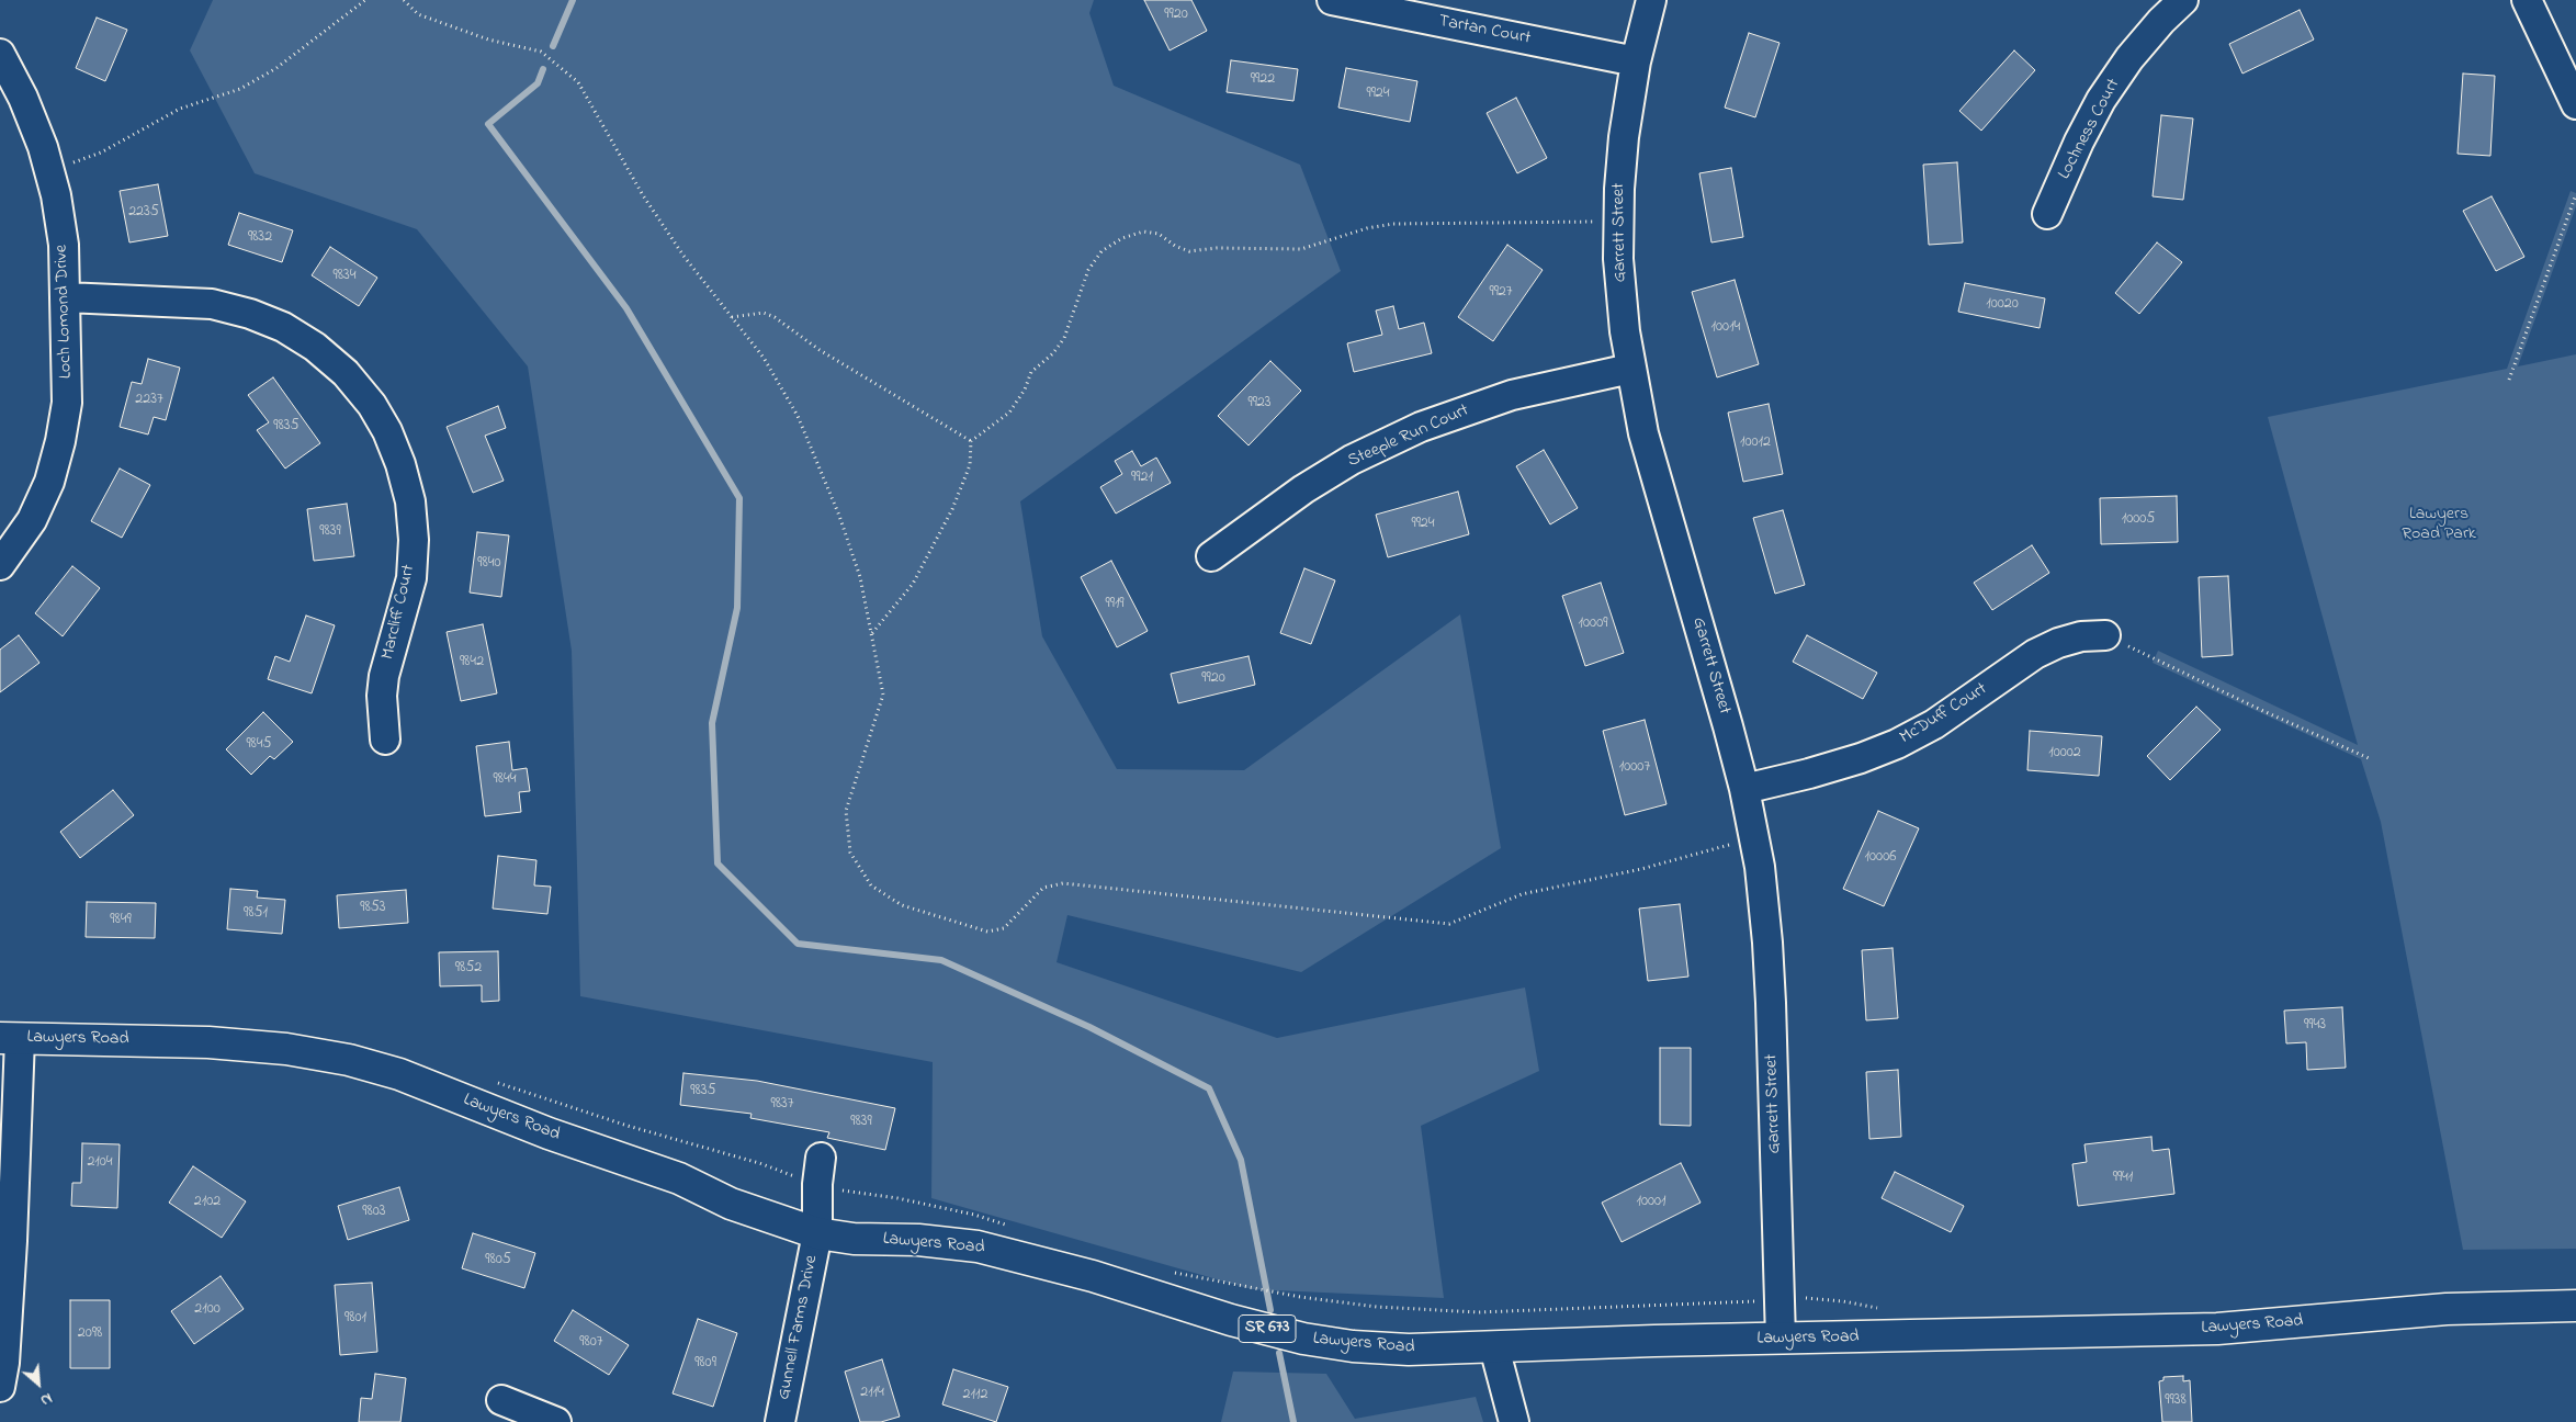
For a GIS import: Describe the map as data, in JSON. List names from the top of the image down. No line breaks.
{"streets":{"main road":["Lawyers Road","SR 673"],"street":["Tartan Court","Lochness Court","Garrett Street","Loch Lomond Drive","Steeple Run Court","Marcliff Court","McDuff Court","Gunnell Farms Drive"]},"crossings":[["Tartan Court","Garrett Street"],["Garrett Street","Steeple Run Court"],["Garrett Street","McDuff Court"],["Garrett Street","Lawyers Road"],["Loch Lomond Drive","Marcliff Court"],["Lawyers Road","Gunnell Farms Drive"]],"parks":["Lawyers Road Park"],"house_numbers":["9920","9922","9924","2235","9832","9834","9927","10020","10014","2237","9923","9835","10012","9921","10005","9924","9839","9840","9919","10009","9842","9920","9845","10002","10007","9844","10006","9853","9851","9849","9852","9943","9835","9837","9839","2104","9941","2102","10001","9803","9805","2100","9801","2098","9807","9809","2114","2112","9938"],"north":"bottom right"}
